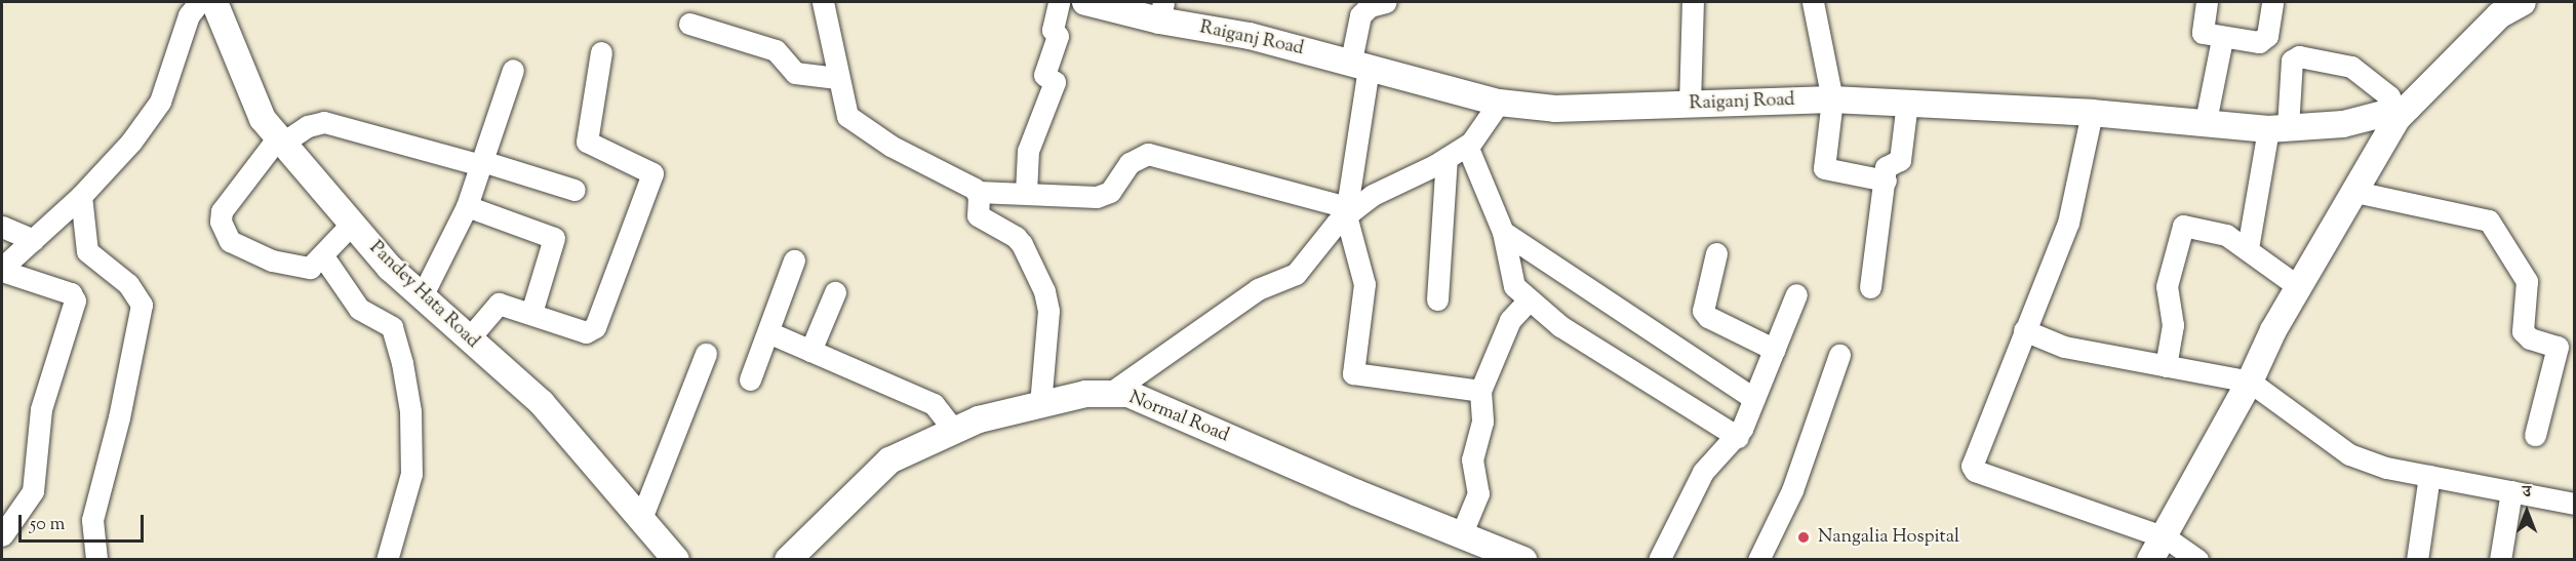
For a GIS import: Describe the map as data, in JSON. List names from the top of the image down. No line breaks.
{"streets":{"main road":["Raiganj Road","Pandey Hata Road","Normal Road"]},"places":["Nangalia Hospital"],"scale_bar":"50 m","north":"top"}
